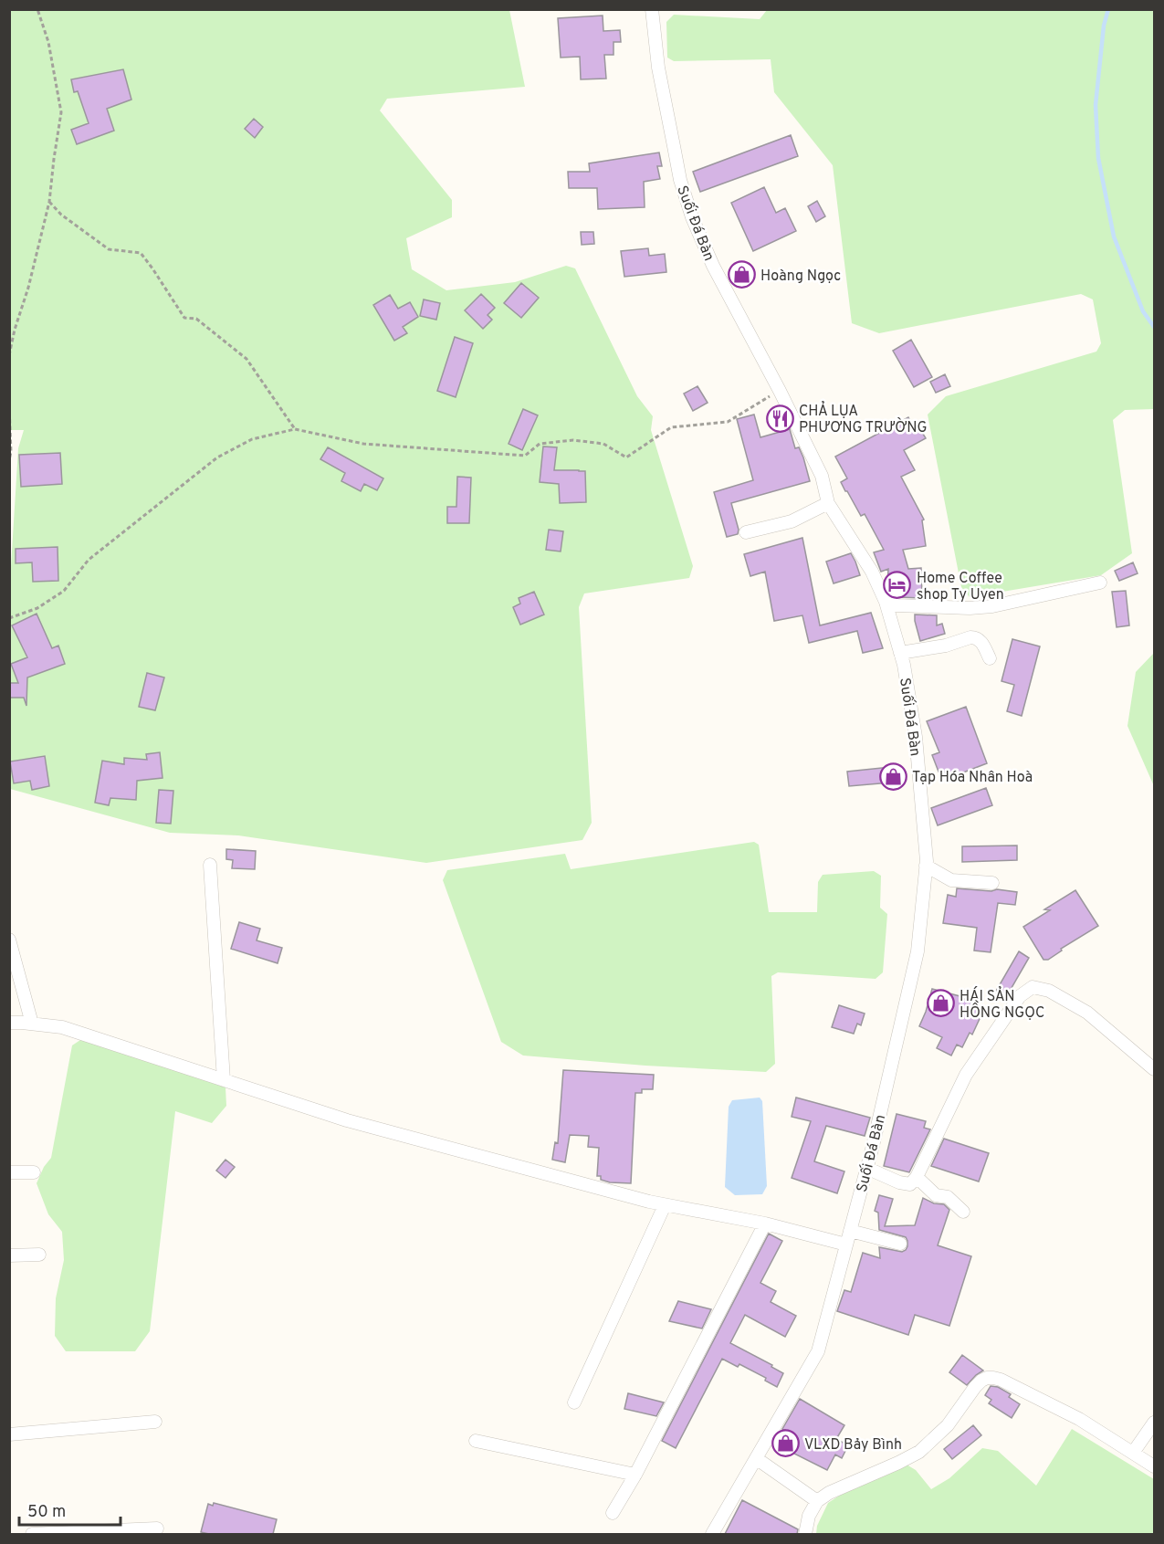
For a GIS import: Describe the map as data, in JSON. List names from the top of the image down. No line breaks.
{"streets":{"street":["Suối Đá Bàn"]},"places":{"shop":["Hoàng Ngọc","Tạp Hóa Nhân Hoà","HÁI SẢN HỒNG NGỌC","VLXD Bảy Bình"],"restaurant":["CHẢ LỤA PHƯƠNG TRƯỜNG"],"hotel":["Home Coffee shop Ty Uyen"]},"scale_bar":"50 m"}
